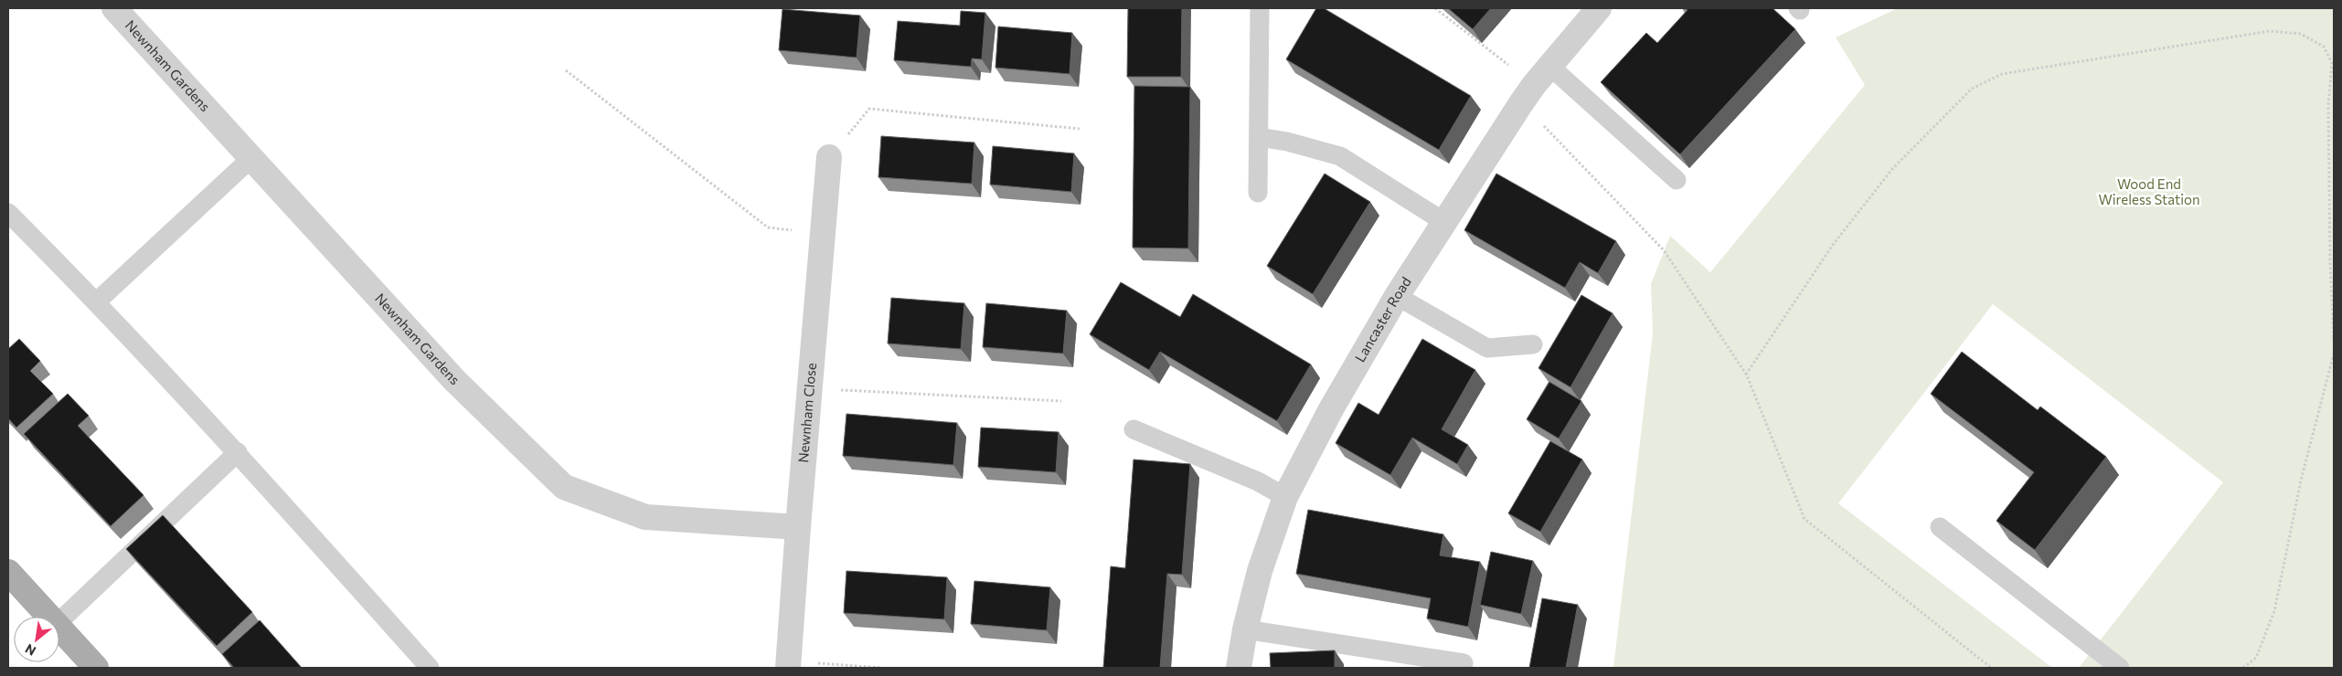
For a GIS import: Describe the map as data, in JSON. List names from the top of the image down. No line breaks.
{"streets":{"street":["Newnham Gardens","Lancaster Road","Newnham Close"]},"crossings":[["Newnham Gardens","Newnham Close"]],"parks":["Wood End Wireless Station"],"north":"bottom left"}
